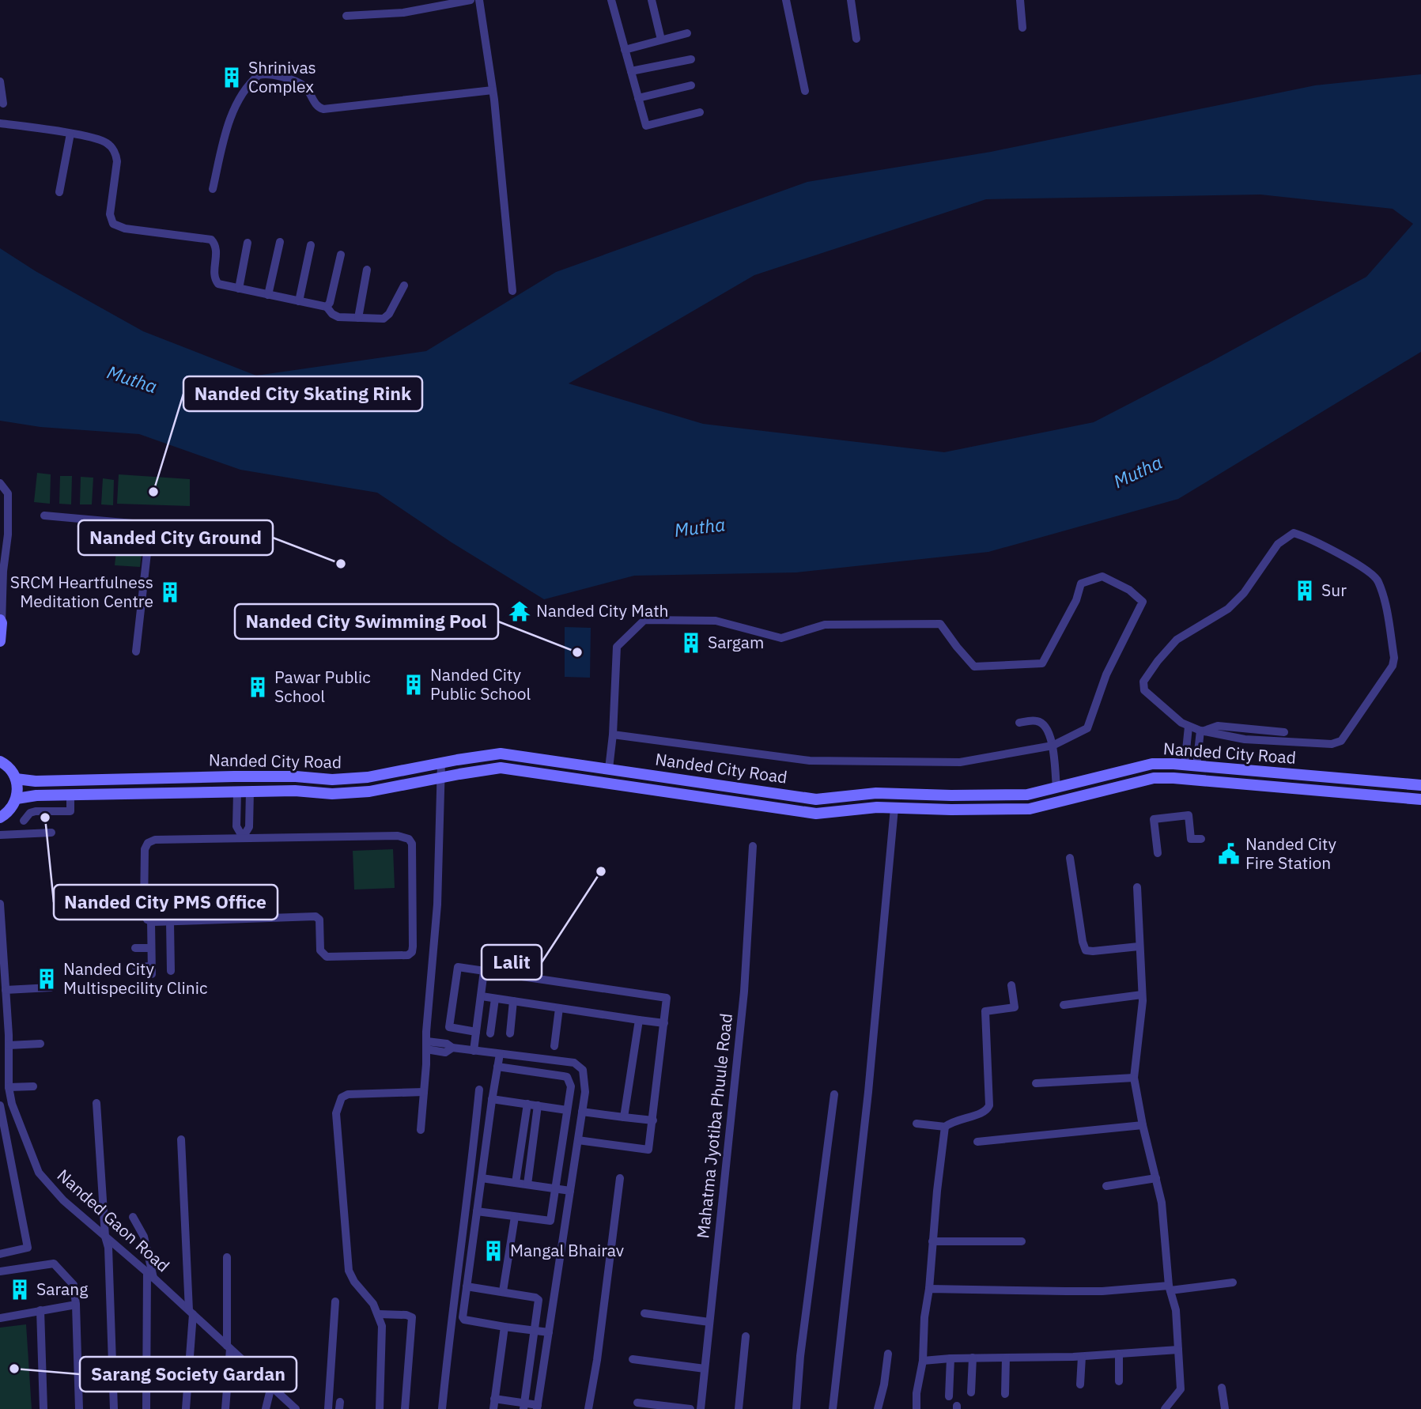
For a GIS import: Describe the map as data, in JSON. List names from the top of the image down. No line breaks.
{"streets":{"street":["Nanded City Road","Mahatma Jyotiba Phuule Road","Nanded Gaon Road"]},"water":["Mutha"],"places":{"building":["Shrinivas Complex","Sur","SRCM Heartfulness Meditation Centre","Sargam","Nanded City Public School","Pawar Public School","Nanded City Multispecility Clinic","Mangal Bhairav","Sarang"],"other":["Nanded City Skating Rink","Nanded City Ground","Nanded City Swimming Pool","Nanded City PMS Office","Lalit","Sarang Society Gardan"],"temple":["Nanded City Math"],"public building":["Nanded City Fire Station"]}}
